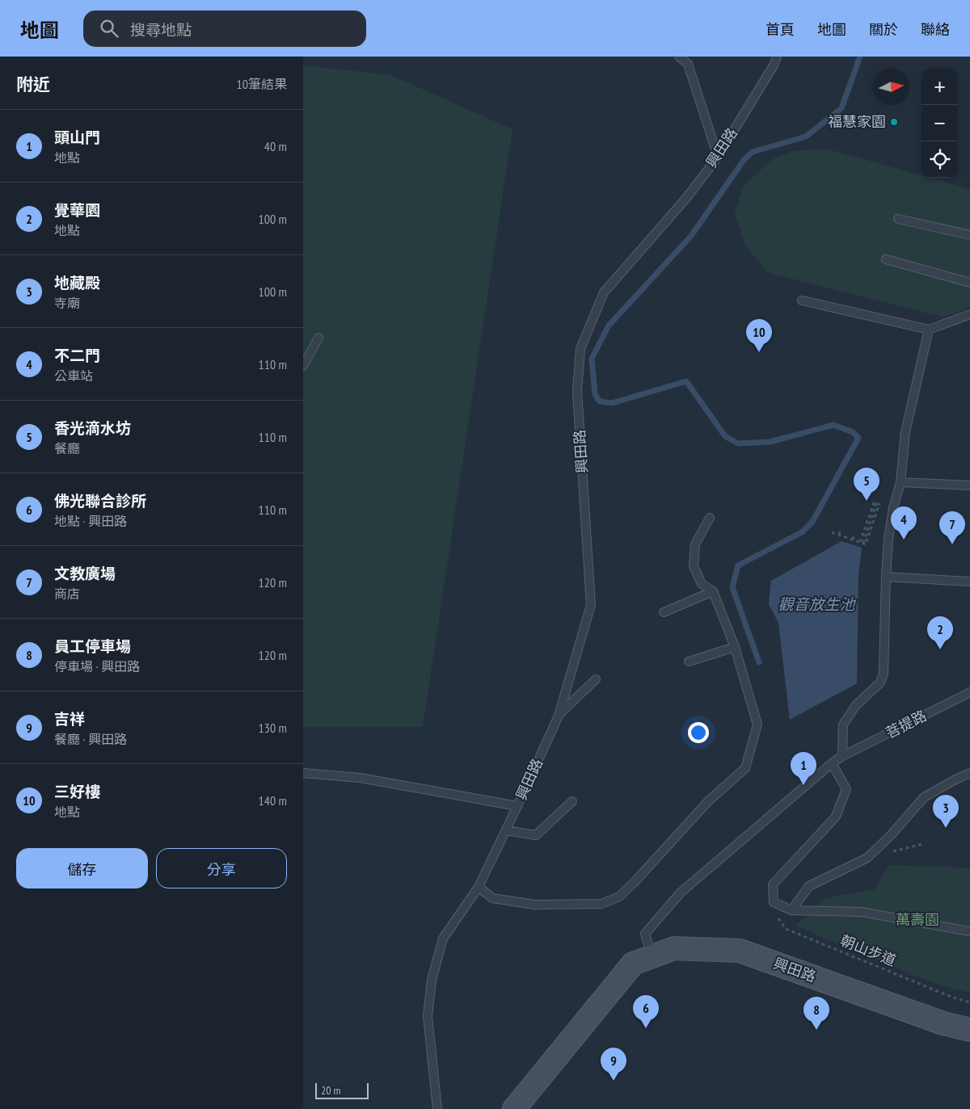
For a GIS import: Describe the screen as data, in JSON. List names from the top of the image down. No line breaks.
{"streets":{"street":["興田路"],"lane":["菩提路"],"path":["朝山步道"]},"crossings":[["興田路","菩提路"]],"water":["觀音放生池"],"parks":["萬壽園"],"places":["福慧家園"],"scale_bar":"20 m","north":"right","page":{"header":"地圖","search":"搜尋地點","nav":["首頁","地圖","關於","聯絡"],"heading":["附近","10筆結果"],"map_buttons":["+","−"],"list":[{"mark":"1","name":"頭山門","note":"地點","value":"40 m"},{"mark":"2","name":"覺華園","note":"地點","value":"100 m"},{"mark":"3","name":"地藏殿","note":"寺廟","value":"100 m"},{"mark":"4","name":"不二門","note":"公車站","value":"110 m"},{"mark":"5","name":"香光滴水坊","note":"餐廳","value":"110 m"},{"mark":"6","name":"佛光聯合診所","note":"地點 · 興田路","value":"110 m"},{"mark":"7","name":"文教廣場","note":"商店","value":"120 m"},{"mark":"8","name":"員工停車場","note":"停車場 · 興田路","value":"120 m"},{"mark":"9","name":"吉祥","note":"餐廳 · 興田路","value":"130 m"},{"mark":"10","name":"三好樓","note":"地點","value":"140 m"}],"pins":["10","5","4","7","2","1","3","6","8","9"],"buttons":["儲存","分享"],"scale":"20 m"}}
